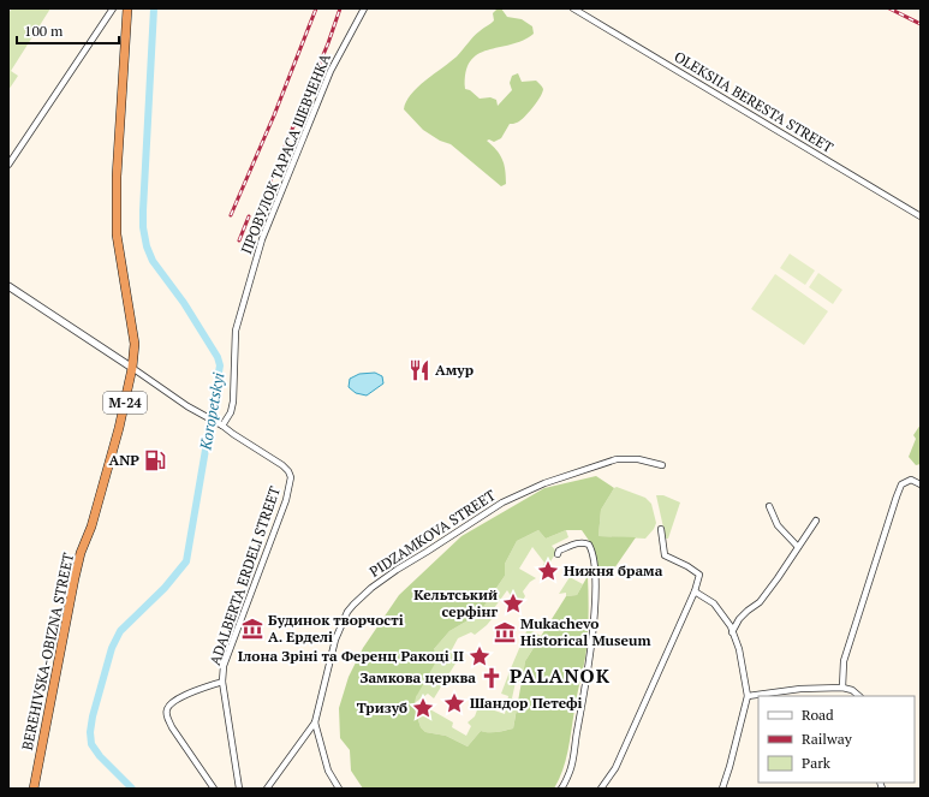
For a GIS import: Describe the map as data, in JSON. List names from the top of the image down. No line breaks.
{"streets":{"highway":["М-24","BEREHIVSKA-OBIZNA STREET"],"street":["OLEKSIIA BERESTA STREET","ПРОВУЛОК ТАРАСА ШЕВЧЕНКА","PIDZAMKOVA STREET","ADALBERTA ERDELI STREET"]},"crossings":[["ПРОВУЛОК ТАРАСА ШЕВЧЕНКА","ADALBERTA ERDELI STREET"],["ADALBERTA ERDELI STREET","BEREHIVSKA-OBIZNA STREET"]],"districts":["PALANOK"],"water":["Koropetskyi"],"places":{"restaurant":["Амур"],"fuel station":["ANP"],"place":["Нижня брама","Кельтський серфінг","Ілона Зріні та Ференц Ракоці II","Шандор Петефі","Тризуб"],"museum":["Будинок творчості А. Ерделі","Mukachevo Historical Museum"],"church":["Замкова церква"]},"legend":["Road","Railway","Park"],"scale_bar":"100 m"}
